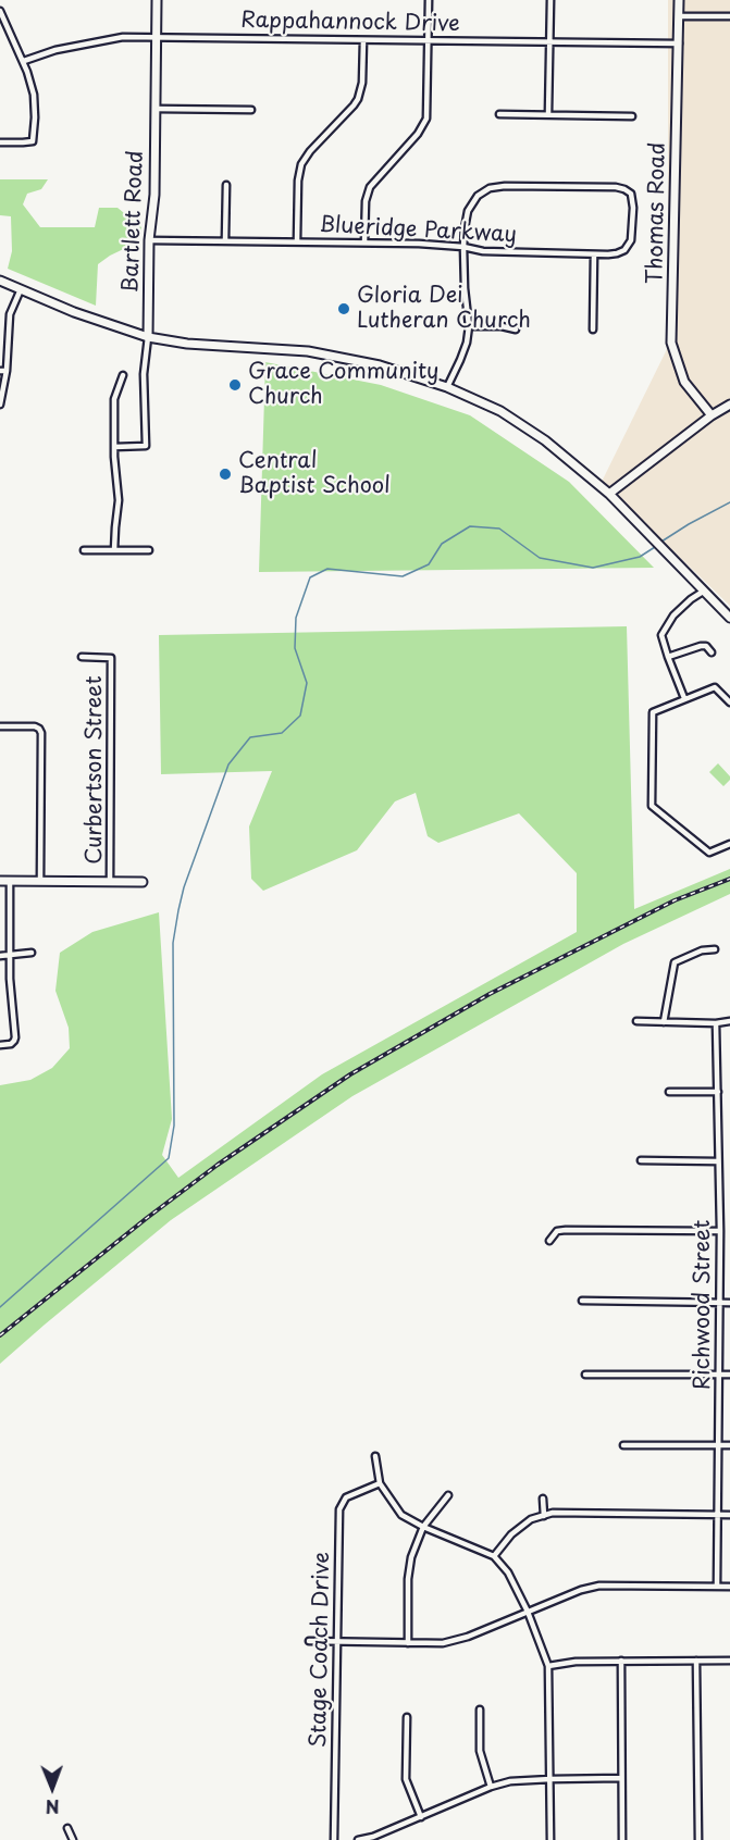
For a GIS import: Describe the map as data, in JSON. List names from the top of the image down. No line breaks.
{"streets":{"main road":["Thomas Road","Bartlett Road"],"street":["Rappahannock Drive","Blueridge Parkway","Curbertson Street","Richwood Street","Stage Coach Drive"]},"crossings":[["Rappahannock Drive","Thomas Road"],["Rappahannock Drive","Bartlett Road"],["Bartlett Road","Blueridge Parkway"]],"places":["Gloria Dei Lutheran Church","Grace Community Church","Central Baptist School"],"north":"bottom"}
